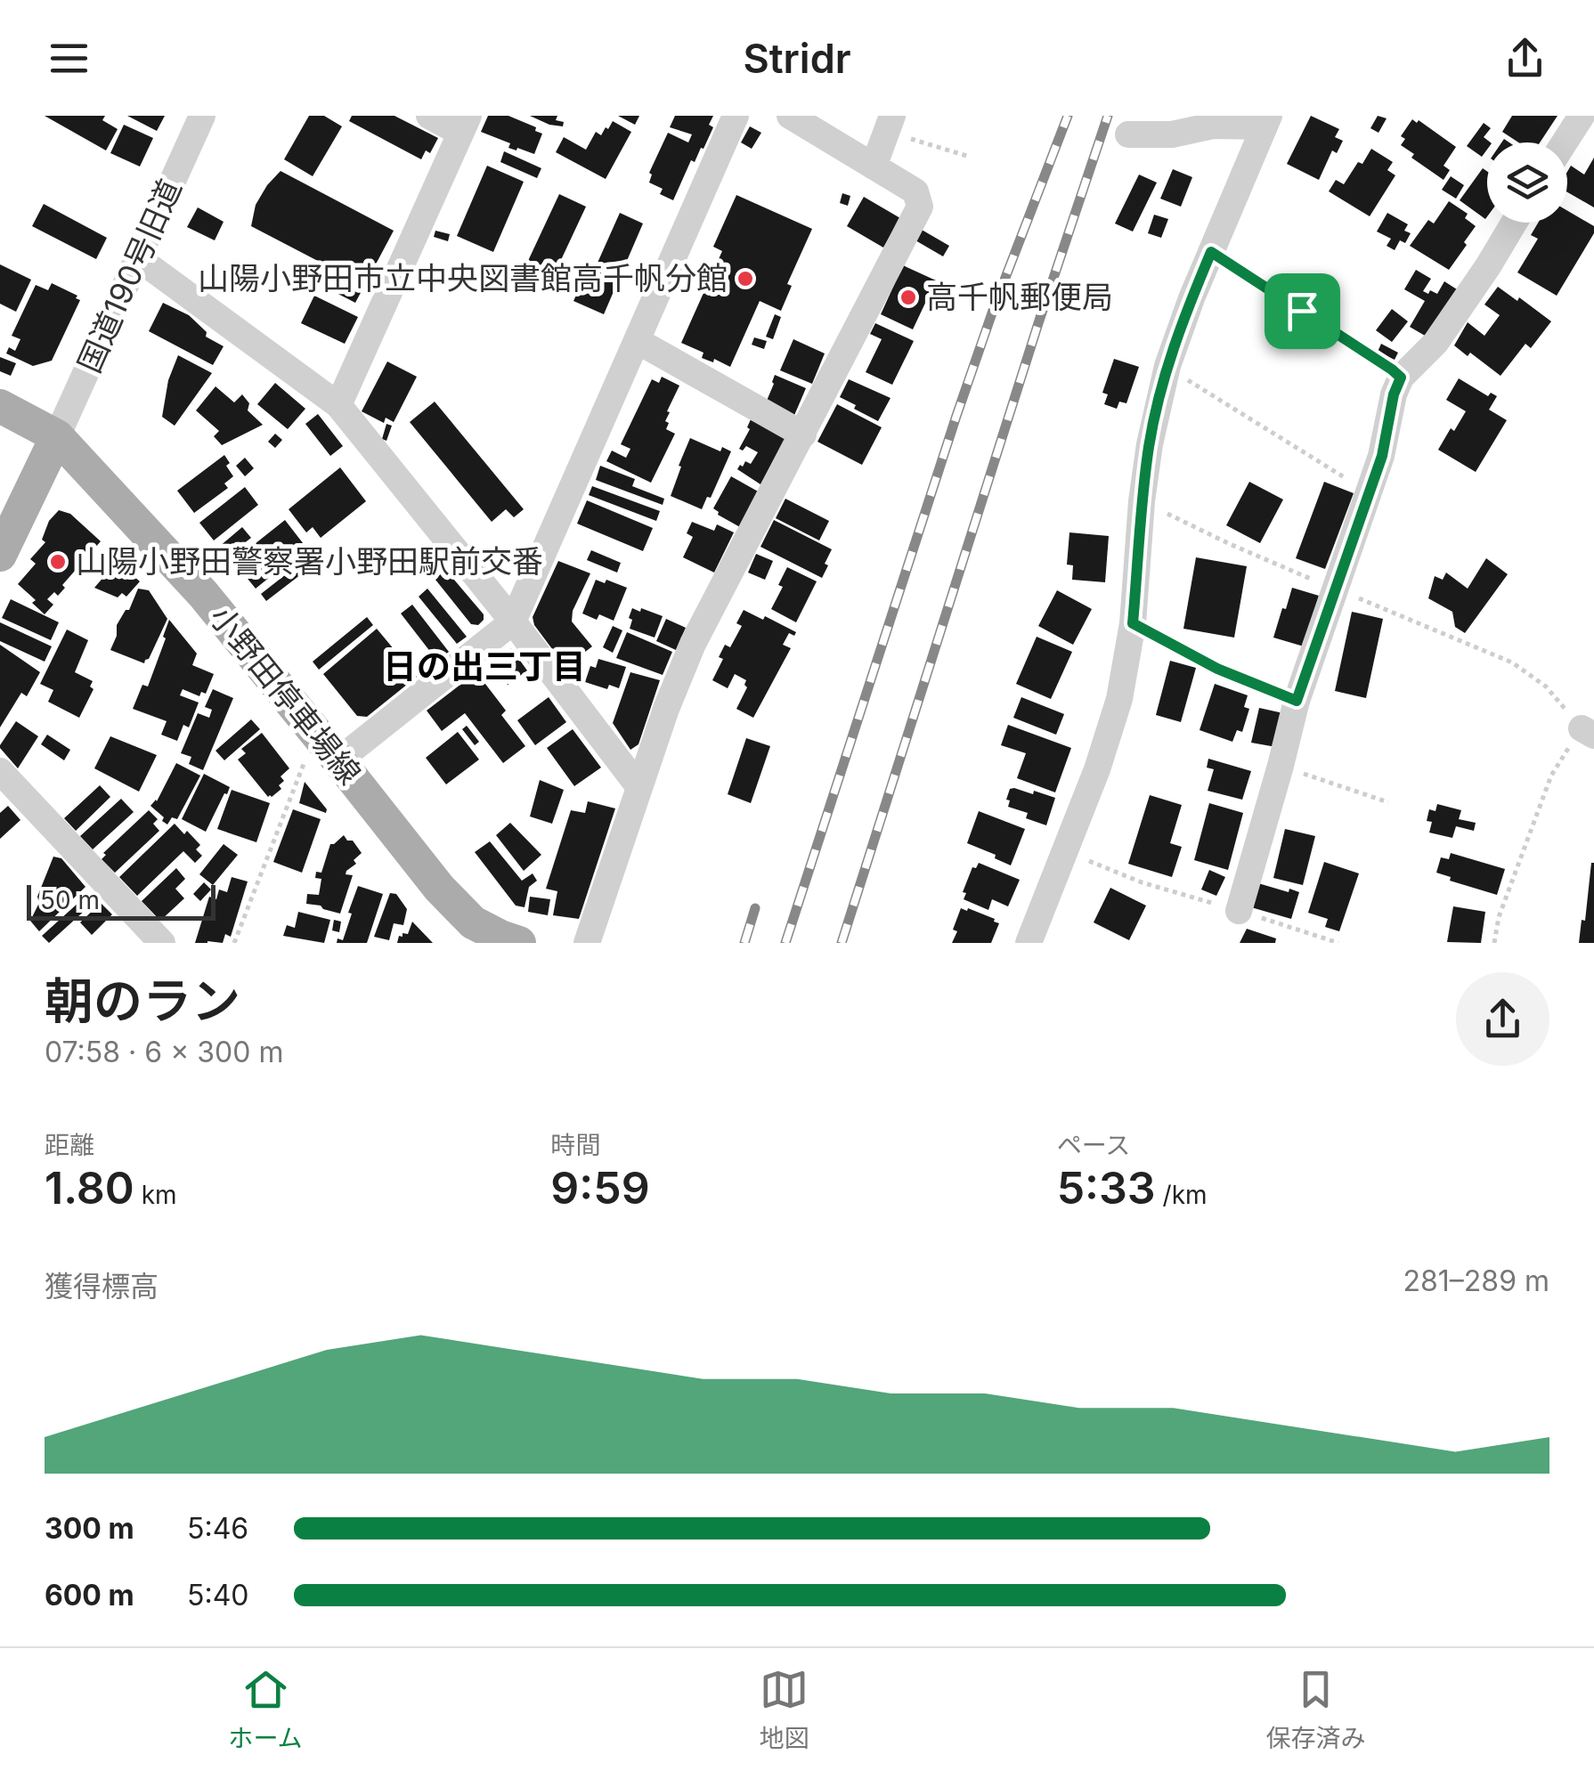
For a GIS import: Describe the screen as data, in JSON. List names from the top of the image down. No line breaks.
{"streets":{"main road":["小野田停車場線"],"street":["国道190号旧道"]},"crossings":[["国道190号旧道","小野田停車場線"]],"districts":["日の出三丁目"],"places":["山陽小野田市立中央図書館高千帆分館","高千帆郵便局","山陽小野田警察署小野田駅前交番"],"scale_bar":"50 m","page":{"header":"Stridr","scale":"50 m","heading":["朝のラン","07:58 · 6 × 300 m"],"stats":[["距離","1.80 km"],["時間","9:59"],["ペース","5:33 /km"]],"chart":["獲得標高","281–289 m"],"list":[{"name":"300 m","note":"5:46"},{"name":"600 m","note":"5:40"}],"tabs":["ホーム","地図","保存済み"]}}
